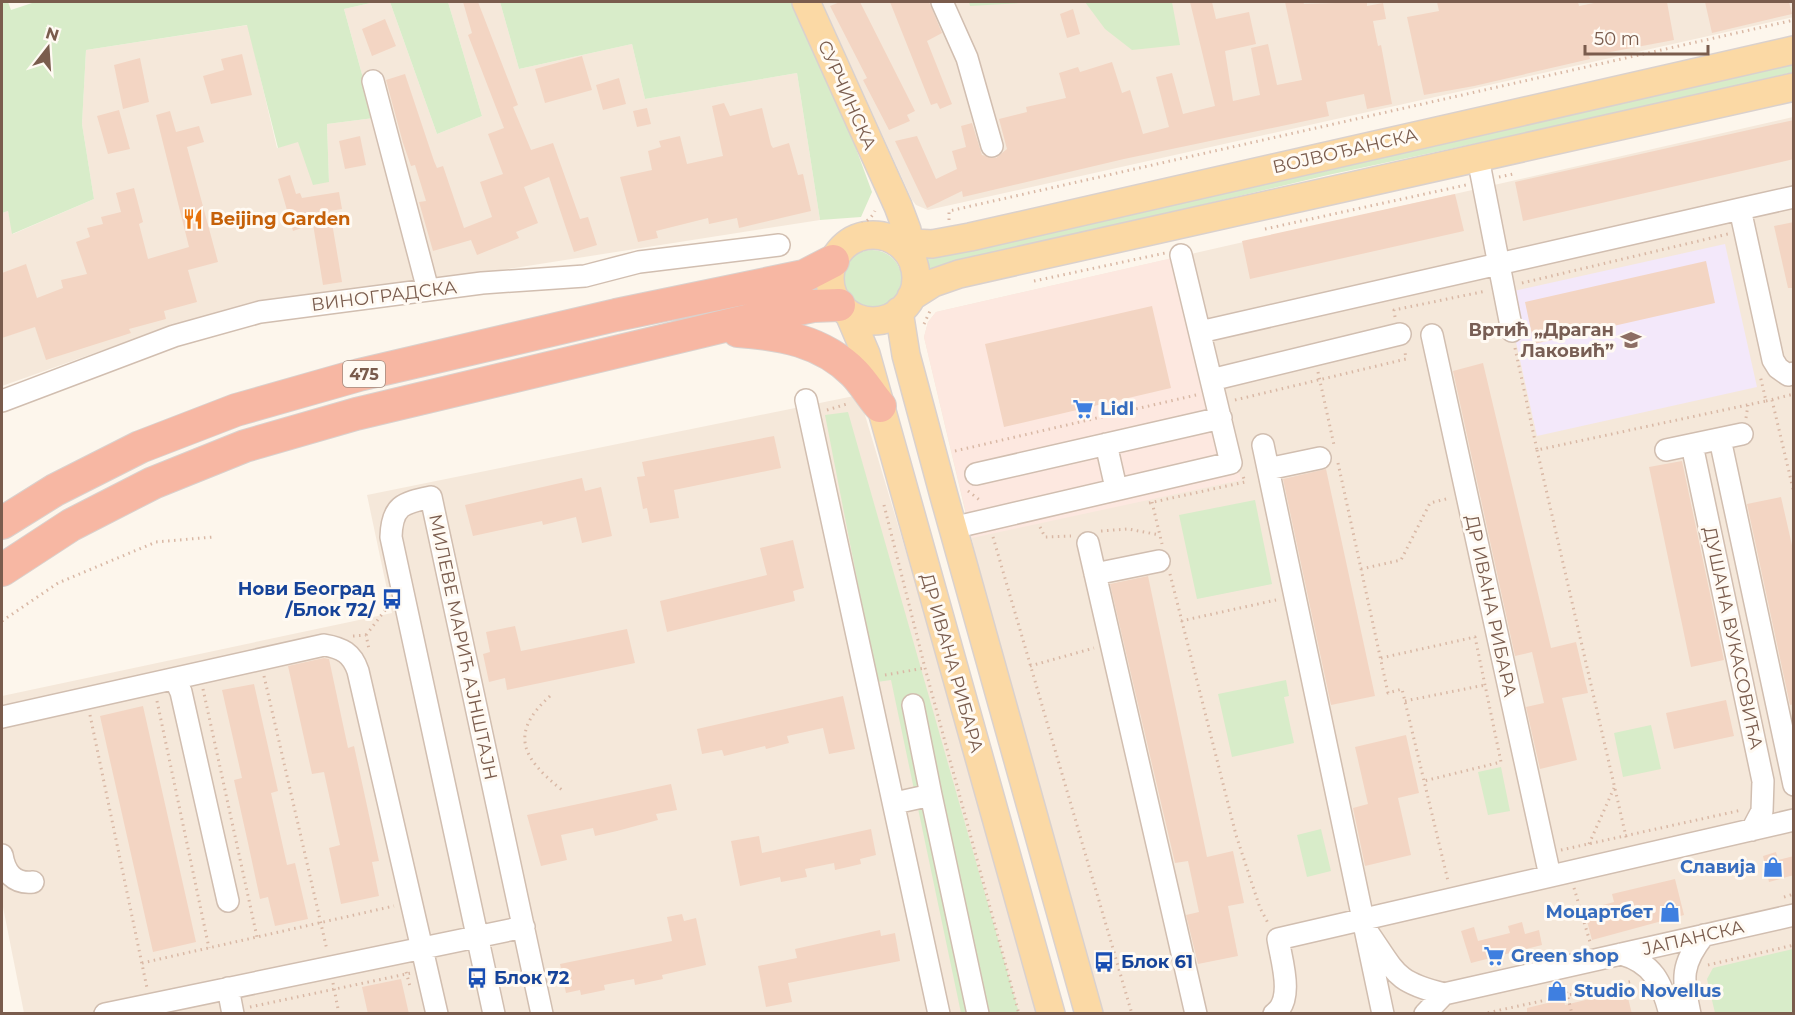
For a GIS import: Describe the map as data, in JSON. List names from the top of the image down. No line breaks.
{"streets":{"highway":["475"],"main road":["СУРЧИНСКА","ВОЈВОЂАНСКА","ДР ИВАНА РИБАРА"],"street":["ВИНОГРАДСКА","ДУШАНА ВУКАСОВИЋА","МИЛЕВЕ МАРИЋ АЈНШТАЈН","ЈАПАНСКА"]},"crossings":[["СУРЧИНСКА","ВОЈВОЂАНСКА"],["СУРЧИНСКА","475"],["СУРЧИНСКА","ДР ИВАНА РИБАРА"],["ВОЈВОЂАНСКА","475"],["ВОЈВОЂАНСКА","ДР ИВАНА РИБАРА"],["475","ДР ИВАНА РИБАРА"]],"places":{"restaurant":["Beijing Garden"],"school or university":["Вртић „Драган Лаковић”"],"supermarket":["Lidl","Green shop"],"bus stop":["Нови Београд /Блок 72/","Блок 61","Блок 72"],"shop":["Славија","Моцартбет","Studio Novellus"]},"scale_bar":"50 m","north":"top"}
